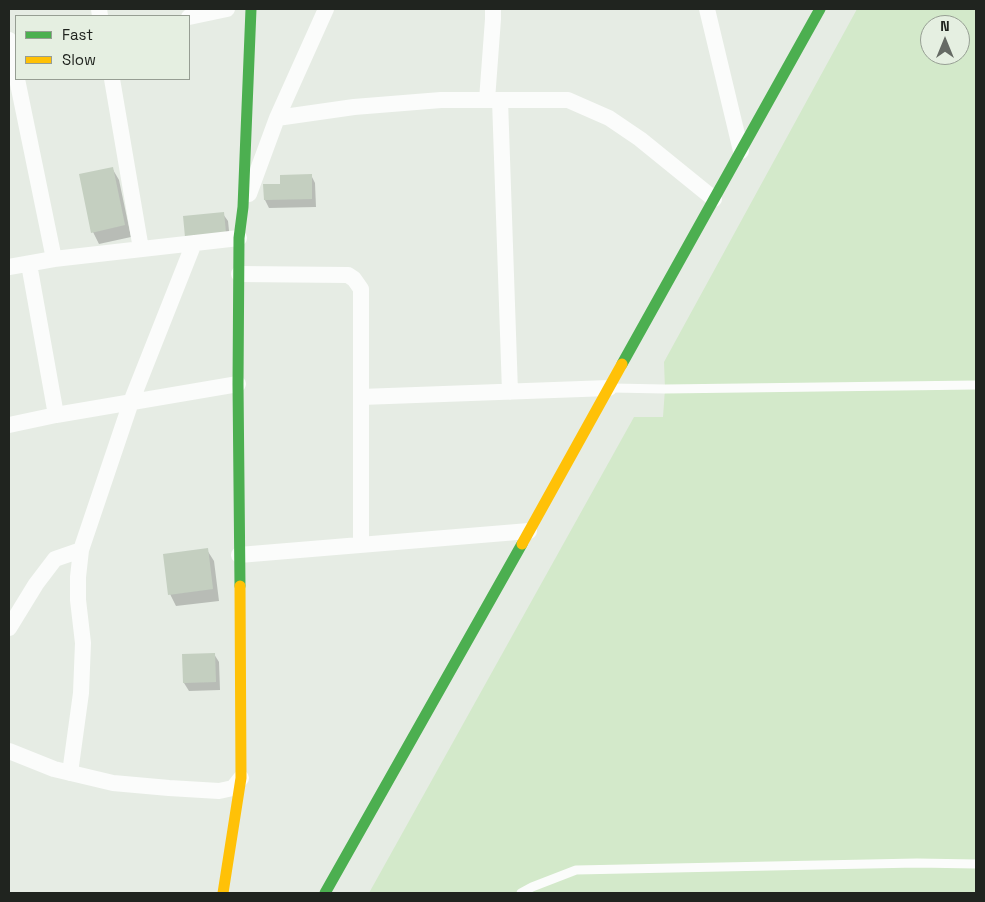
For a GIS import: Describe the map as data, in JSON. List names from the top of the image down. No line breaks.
{"legend":["Fast","Slow"],"north":"top"}
